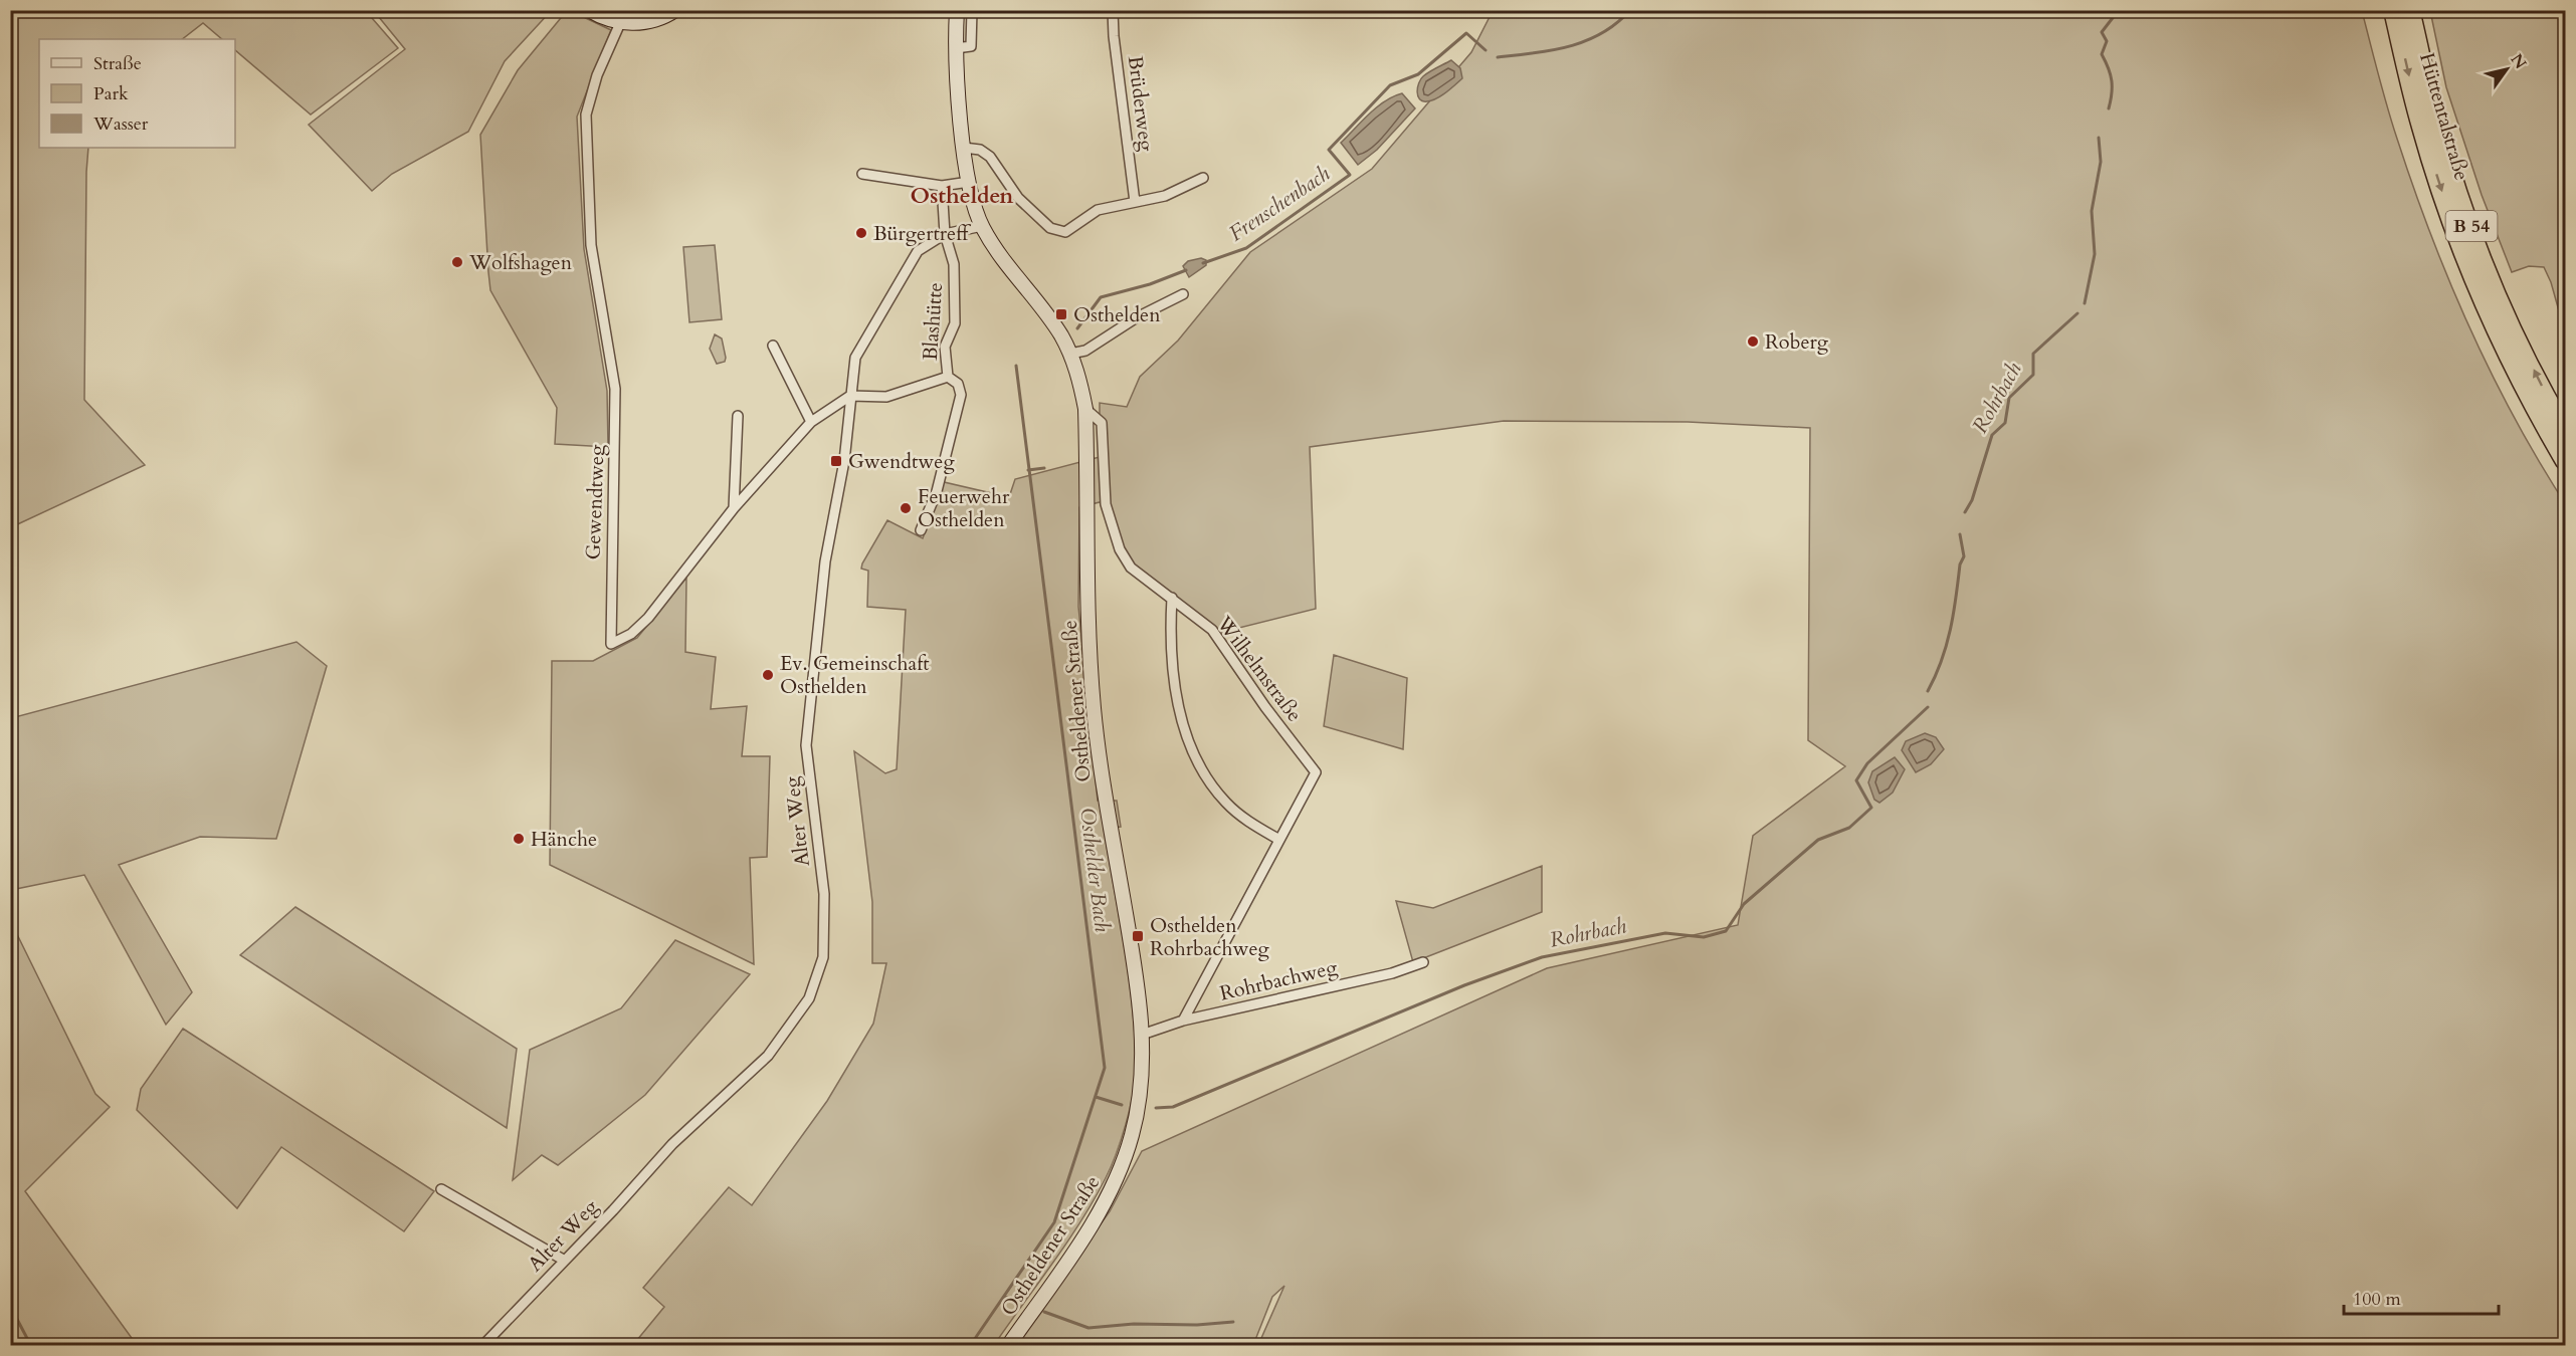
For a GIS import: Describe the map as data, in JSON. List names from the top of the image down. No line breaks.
{"streets":{"highway":["Hüttentalstraße","B 54"],"main road":["Ostheldener Straße"],"street":["Brüderweg","Blashütte","Gewendtweg","Wilhelmstraße","Alter Weg","Rohrbachweg"]},"crossings":[["Blashütte","Gewendtweg"],["Blashütte","Alter Weg"],["Gewendtweg","Alter Weg"],["Wilhelmstraße","Ostheldener Straße"],["Ostheldener Straße","Alter Weg"],["Ostheldener Straße","Rohrbachweg"]],"districts":["Osthelden"],"water":["Frenschenbach","Rohrbach","Osthelder Bach"],"places":{"other":["Bürgertreff","Wolfshagen","Roberg","Feuerwehr Osthelden","Ev. Gemeinschaft Osthelden","Hänche"],"transit":["Osthelden","Gwendtweg","Osthelden Rohrbachweg"]},"legend":["Straße","Park","Wasser"],"scale_bar":"100 m","north":"top right"}
